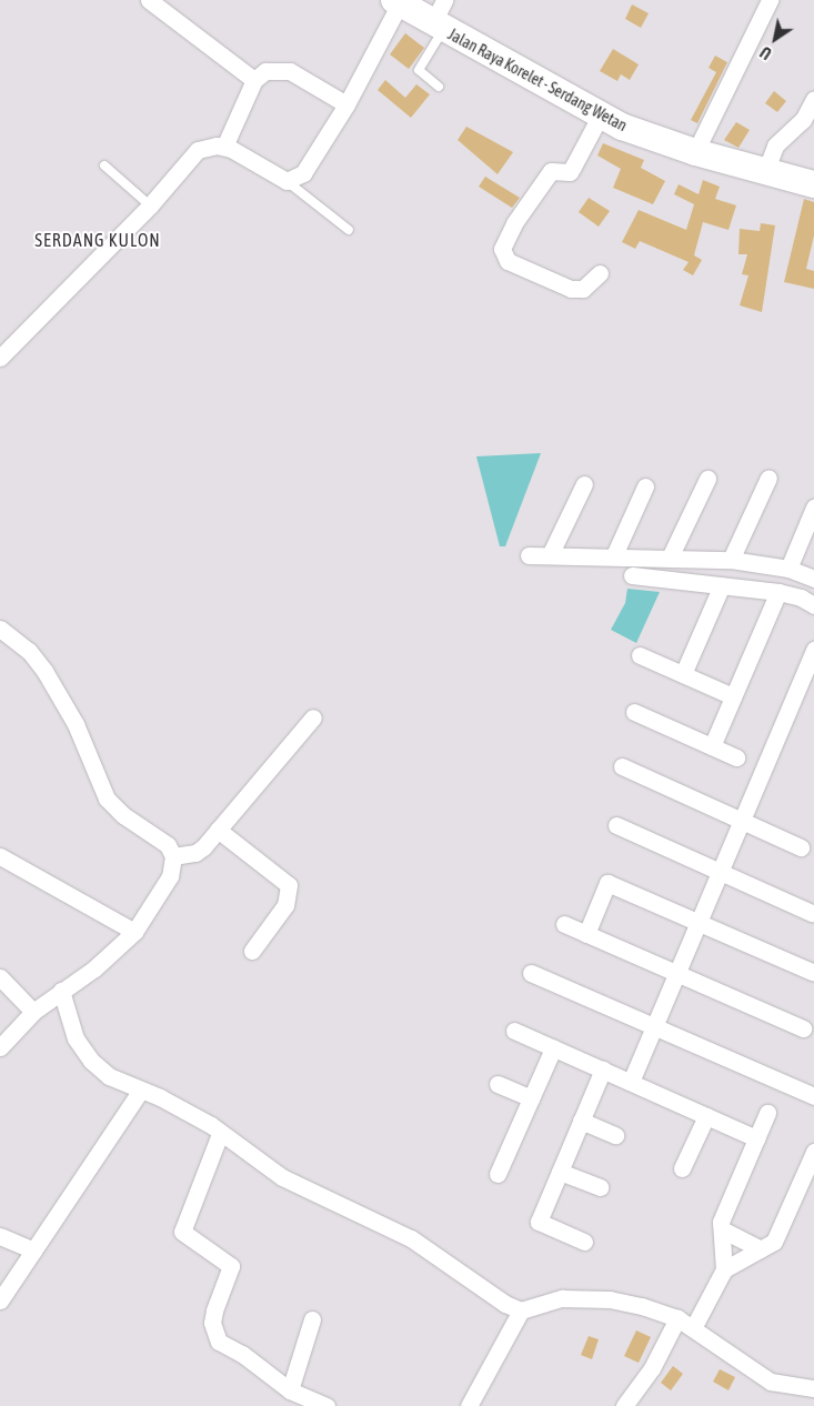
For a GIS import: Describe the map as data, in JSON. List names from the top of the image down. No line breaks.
{"streets":{"main road":["Jalan Raya Korelet - Serdang Wetan"]},"districts":["SERDANG KULON"],"north":"bottom left"}
